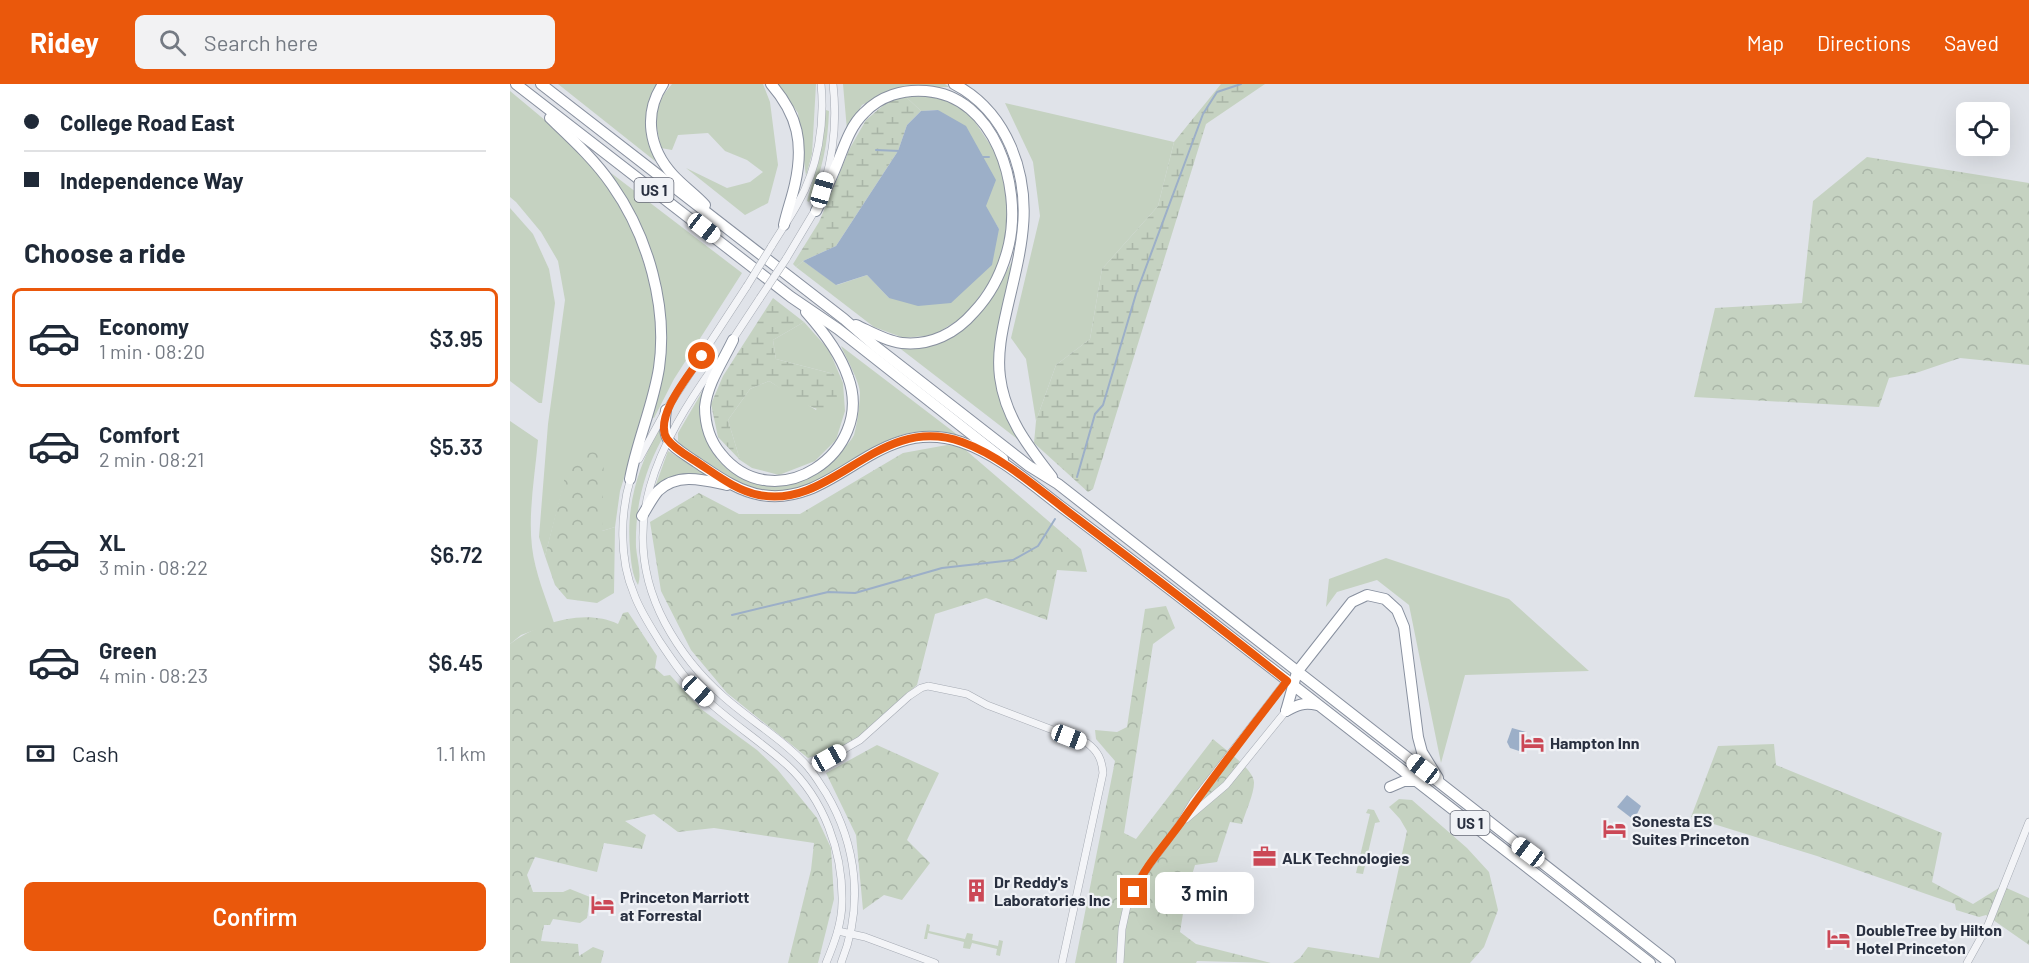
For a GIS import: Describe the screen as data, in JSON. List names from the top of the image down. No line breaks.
{"streets":{"highway":["US 1"]},"places":{"hotel":["Hampton Inn","Sonesta ES Suites Princeton","Princeton Marriott at Forrestal","DoubleTree by Hilton Hotel Princeton"],"office":["ALK Technologies"],"building":["Dr Reddy's Laboratories Inc"]},"page":{"header":"Ridey","search":"Search here","nav":["Map","Directions","Saved"],"banner":["College Road East","Independence Way"],"heading":"Choose a ride","list":[{"name":"Economy","note":"1 min · 08:20","value":"$3.95"},{"name":"Comfort","note":"2 min · 08:21","value":"$5.33"},{"name":"XL","note":"3 min · 08:22","value":"$6.72"},{"name":"Green","note":"4 min · 08:23","value":"$6.45"}],"pay":["Cash","1.1 km"],"buttons":"Confirm","bubble":"3 min"}}
